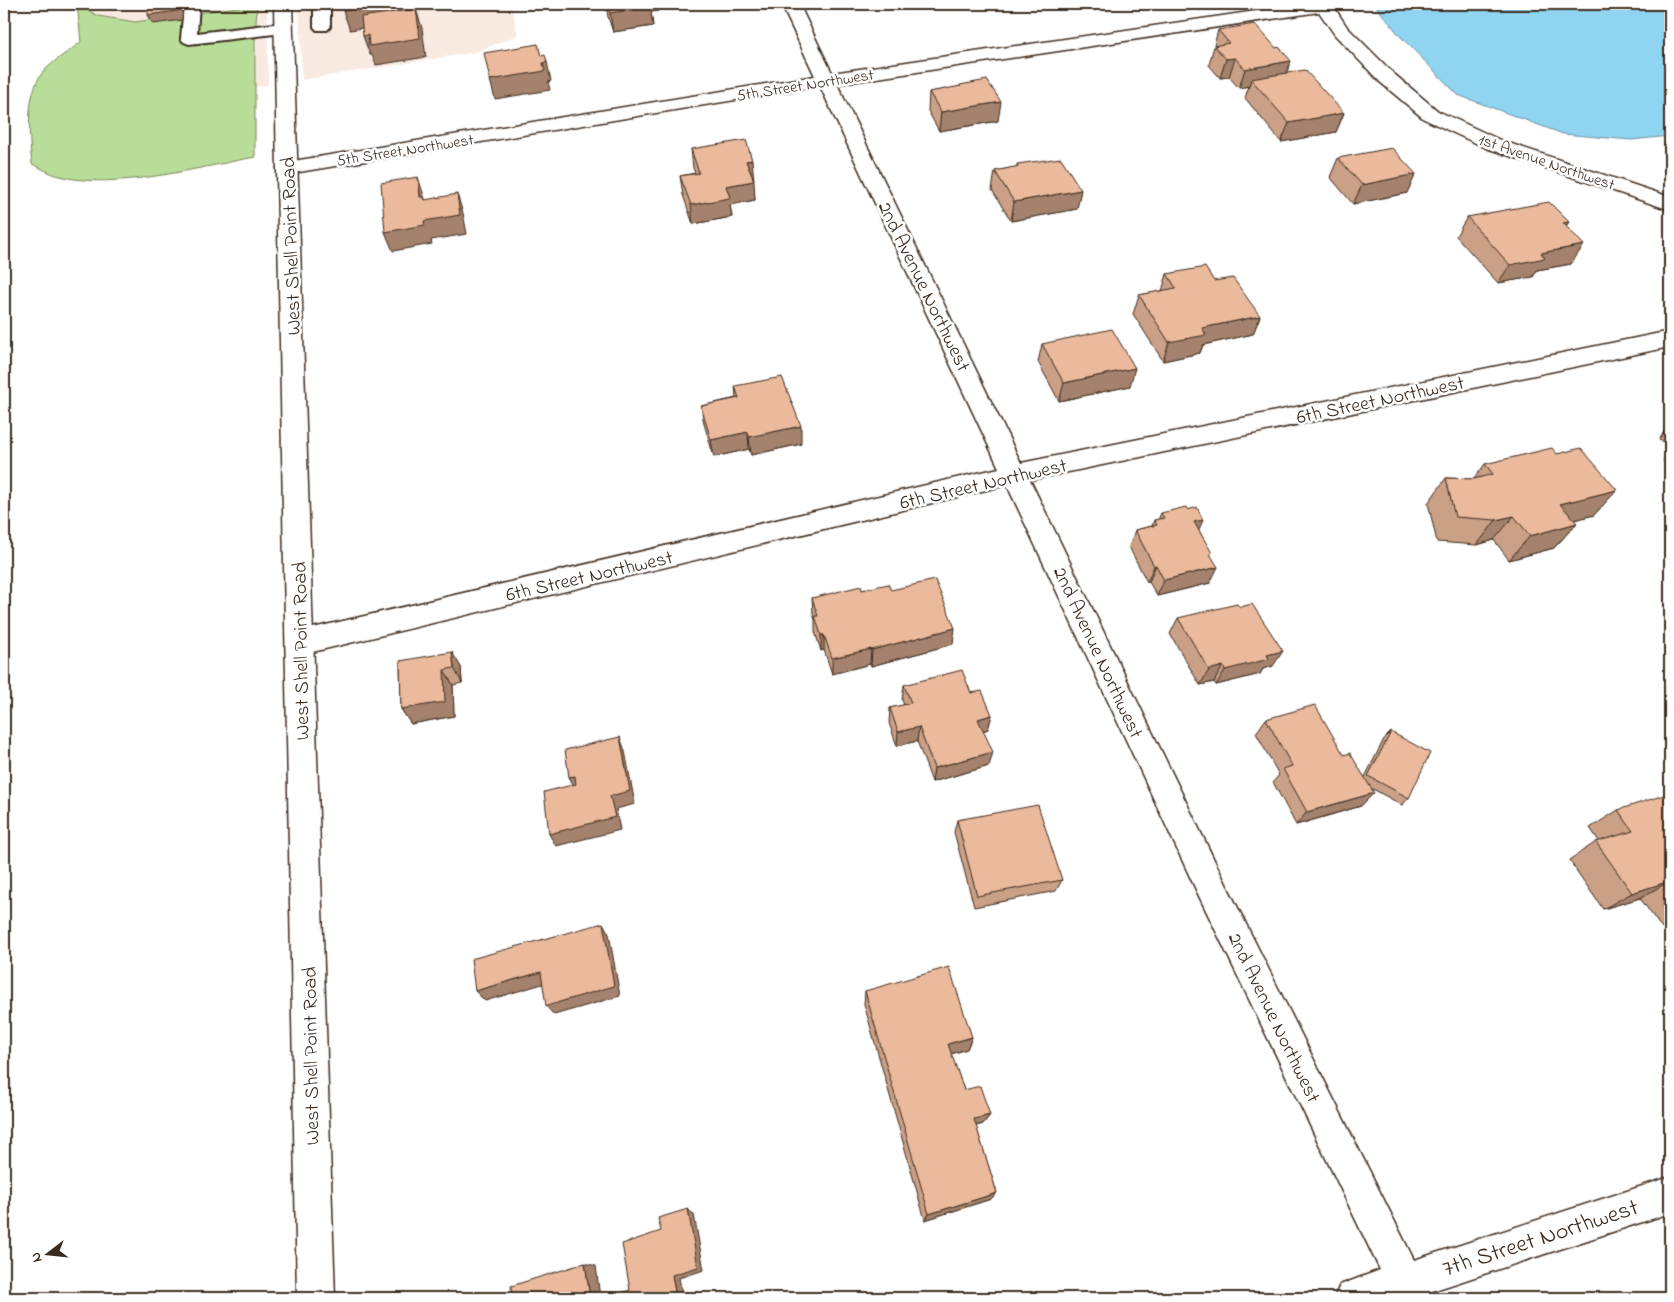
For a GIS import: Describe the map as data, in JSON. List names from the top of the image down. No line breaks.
{"streets":{"street":["5th Street Northwest","1st Avenue Northwest","West Shell Point Road","2nd Avenue Northwest","6th Street Northwest","7th Street Northwest"]},"crossings":[["5th Street Northwest","1st Avenue Northwest"],["5th Street Northwest","West Shell Point Road"],["5th Street Northwest","2nd Avenue Northwest"],["West Shell Point Road","6th Street Northwest"],["2nd Avenue Northwest","6th Street Northwest"],["2nd Avenue Northwest","7th Street Northwest"]],"north":"left"}
